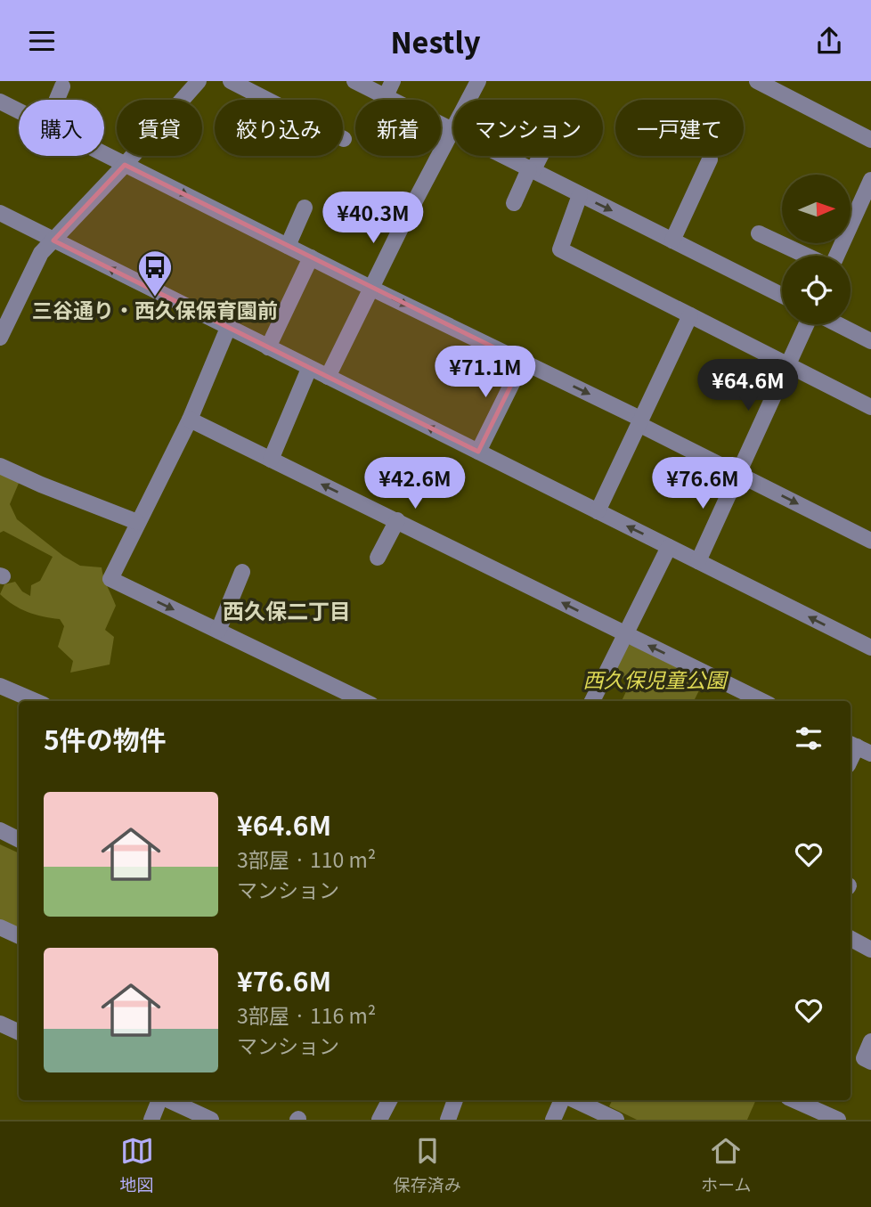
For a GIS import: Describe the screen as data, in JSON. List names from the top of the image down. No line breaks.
{"districts":["西久保二丁目"],"parks":["西久保児童公園"],"places":{"bus stop":["三谷通り・西久保保育園前"]},"north":"right","page":{"header":"Nestly","chip":["購入","賃貸","絞り込み","新着","マンション","一戸建て"],"price":["¥40.3M","¥71.1M","¥64.6M","¥42.6M","¥76.6M"],"heading":"5件の物件","list":[{"name":"¥64.6M","note":"3部屋 · 110 m² · マンション"},{"name":"¥76.6M","note":"3部屋 · 116 m² · マンション"}],"tabs":["地図","保存済み","ホーム"]}}
